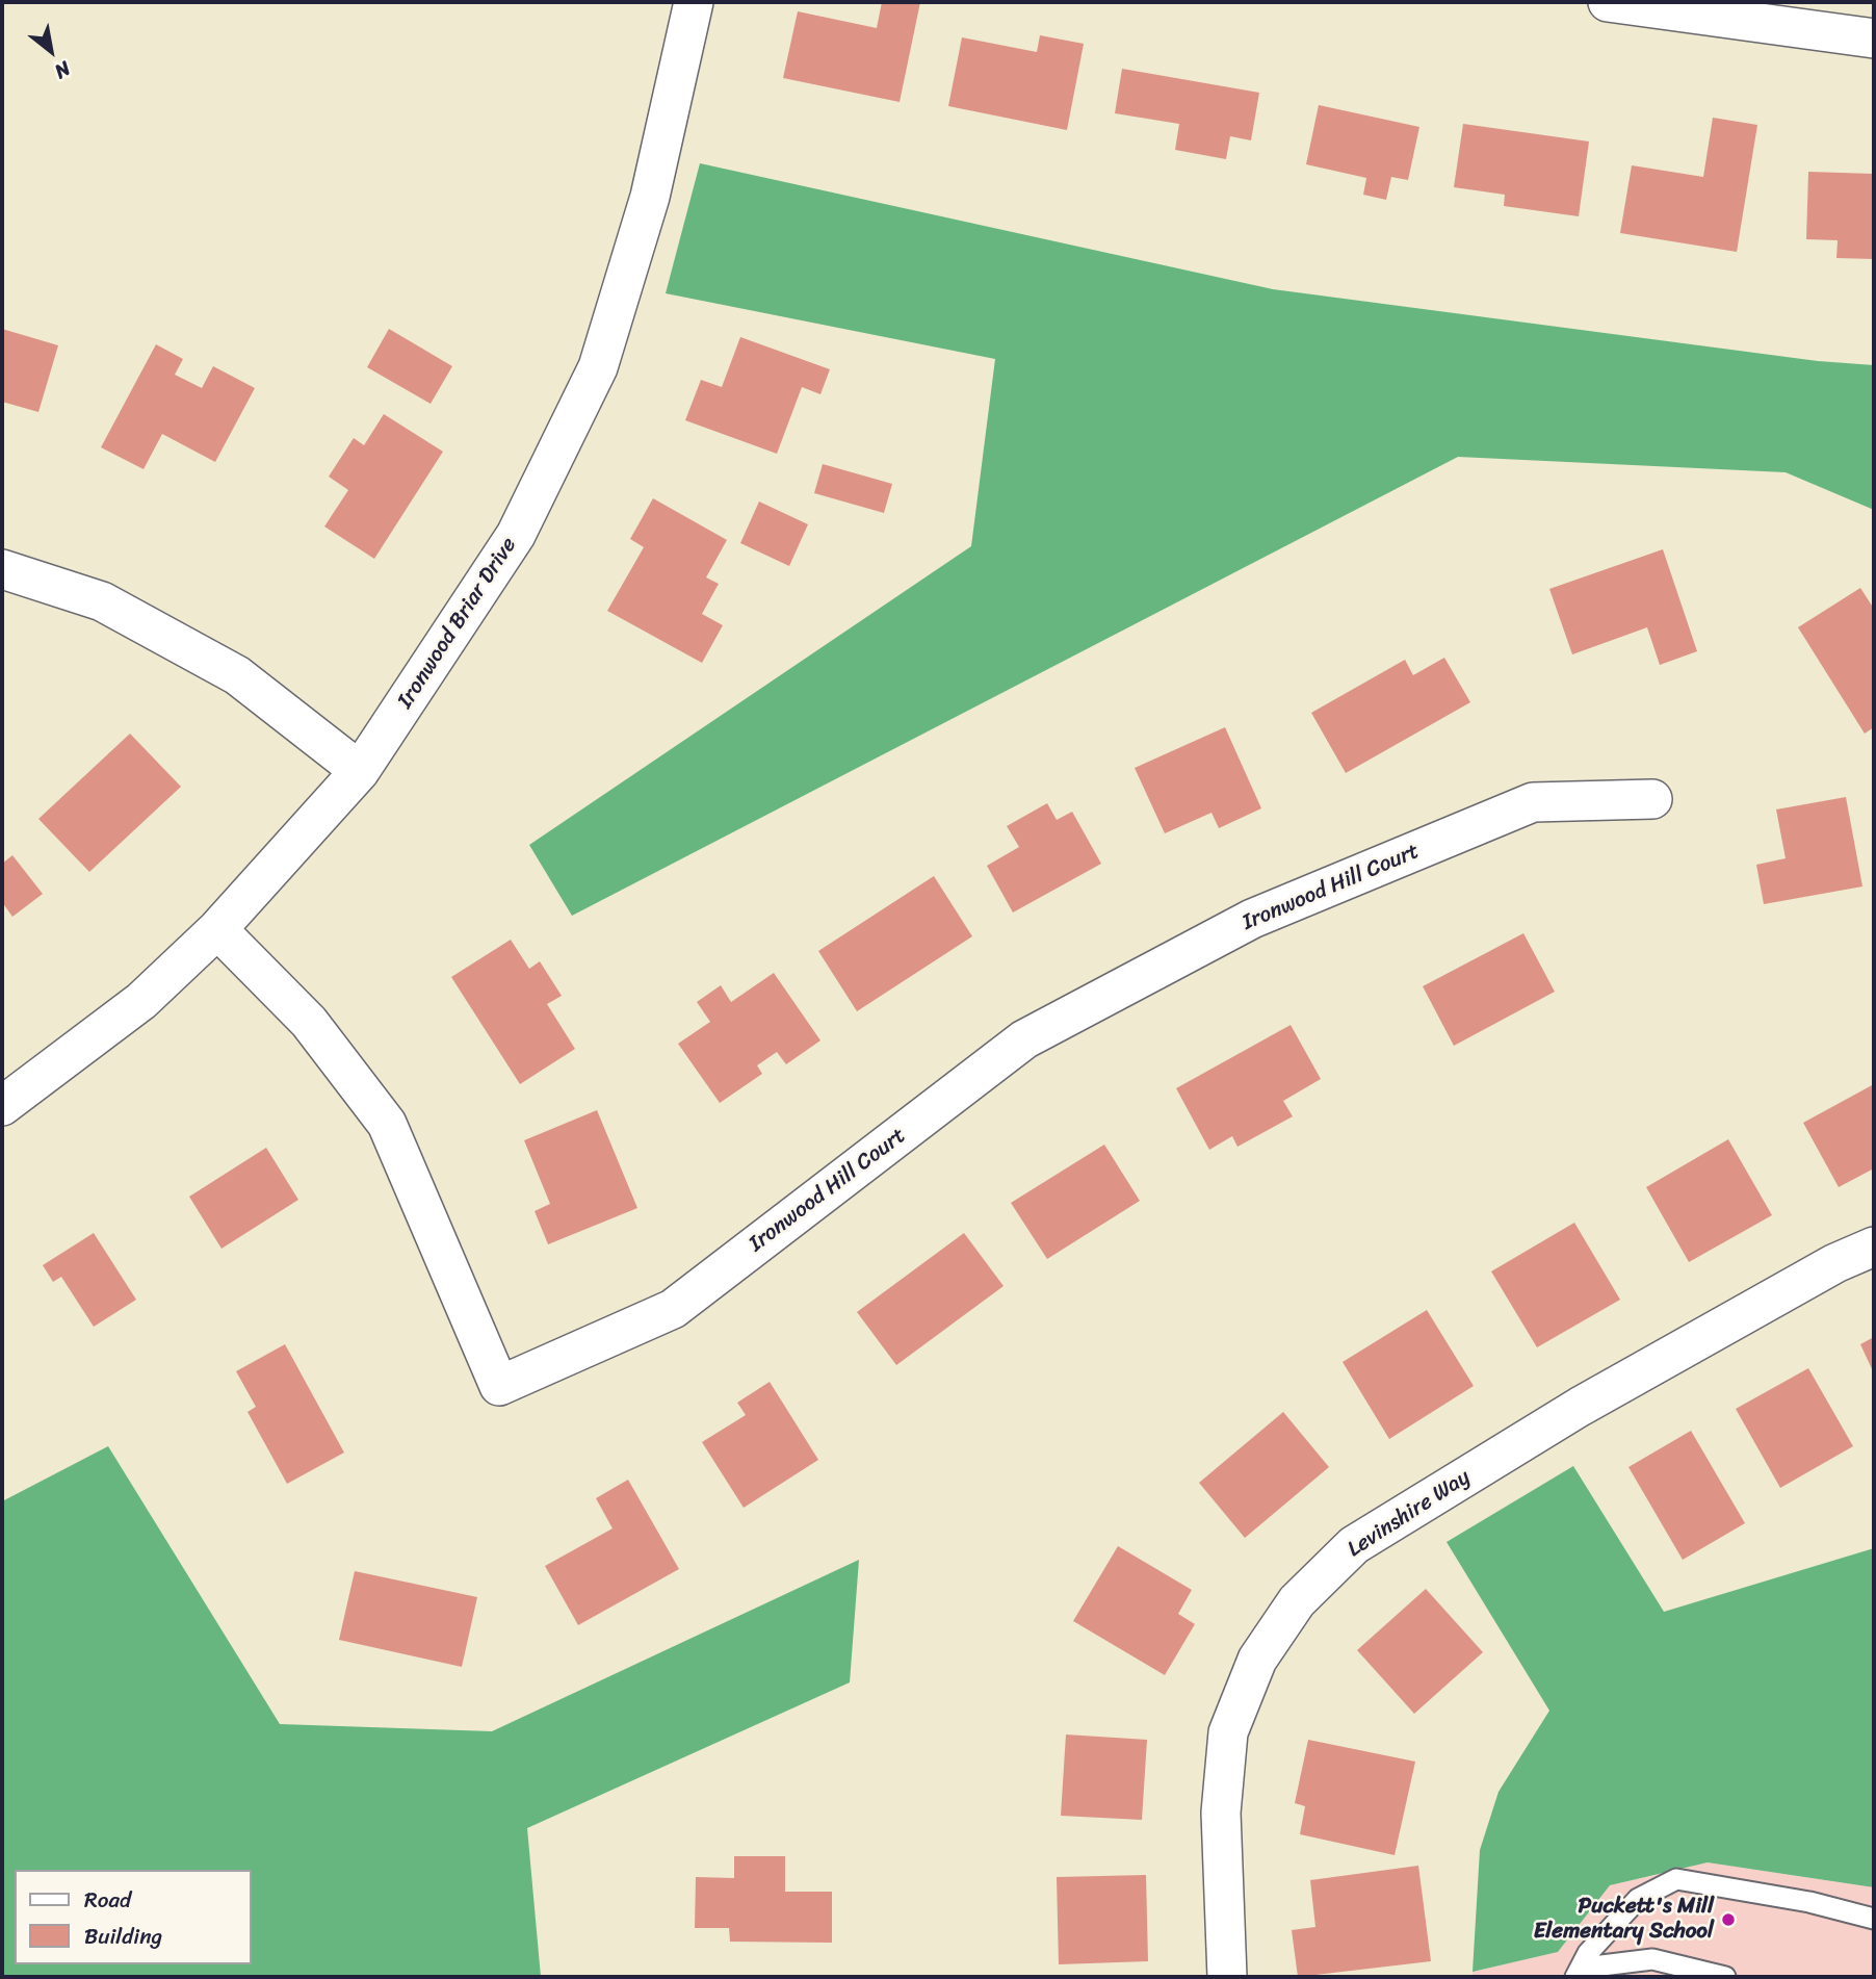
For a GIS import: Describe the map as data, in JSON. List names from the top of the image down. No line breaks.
{"streets":{"street":["Ironwood Briar Drive","Ironwood Hill Court","Levinshire Way"]},"crossings":[["Ironwood Briar Drive","Ironwood Hill Court"]],"places":["Puckett's Mill Elementary School"],"legend":["Road","Building"],"north":"bottom right"}
